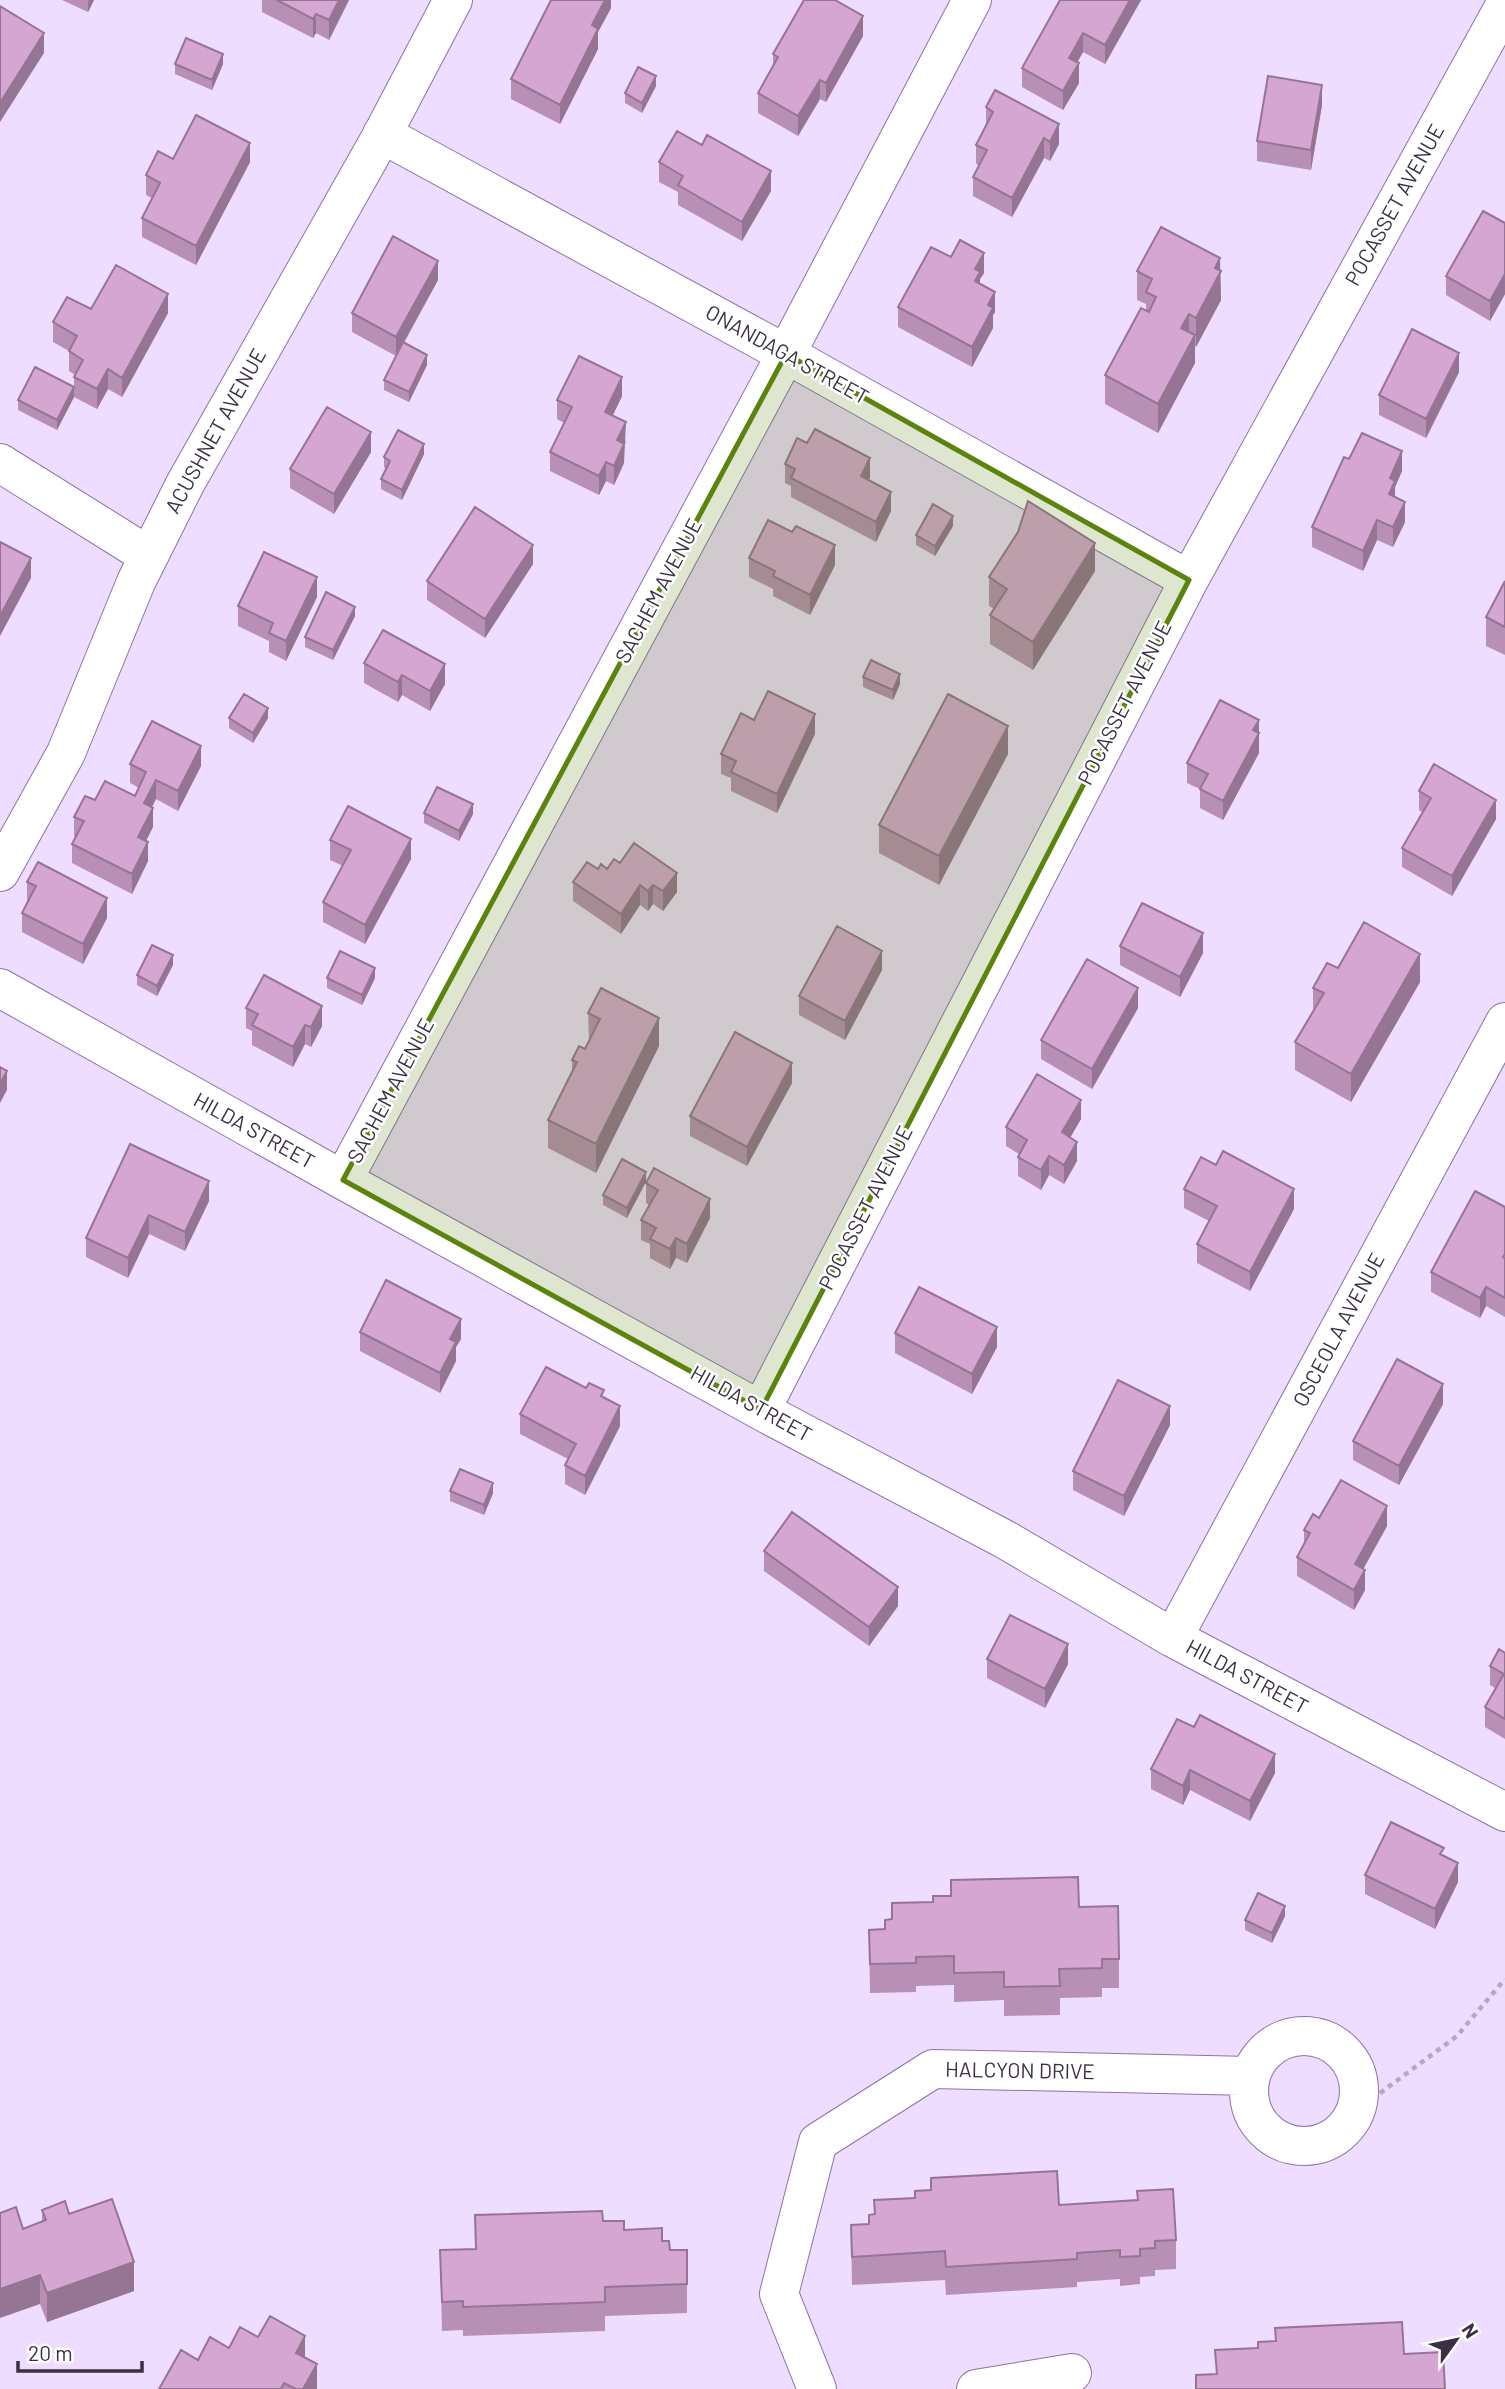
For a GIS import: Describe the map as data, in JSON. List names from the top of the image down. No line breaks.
{"streets":{"street":["POCASSET AVENUE","ONANDAGA STREET","ACUSHNET AVENUE","SACHEM AVENUE","HILDA STREET","OSCEOLA AVENUE","HALCYON DRIVE"]},"crossings":[["POCASSET AVENUE","ONANDAGA STREET"],["POCASSET AVENUE","HILDA STREET"],["ONANDAGA STREET","ACUSHNET AVENUE"],["ONANDAGA STREET","SACHEM AVENUE"],["SACHEM AVENUE","HILDA STREET"],["HILDA STREET","OSCEOLA AVENUE"]],"scale_bar":"20 m","north":"top right"}
